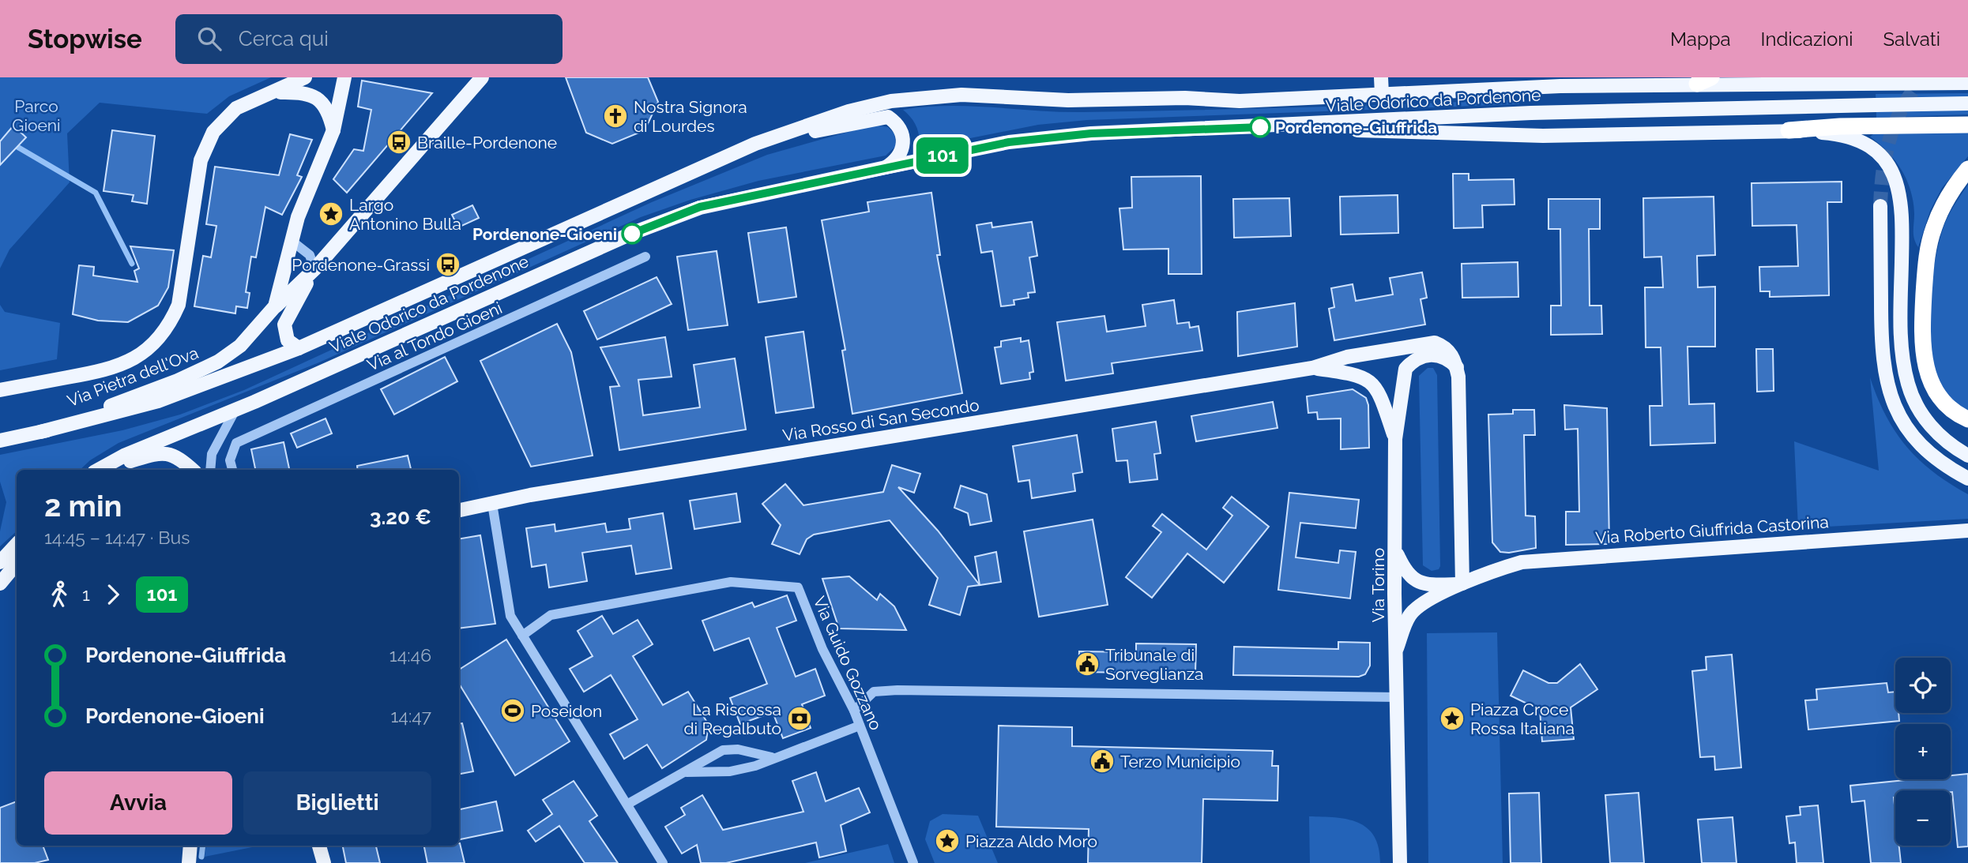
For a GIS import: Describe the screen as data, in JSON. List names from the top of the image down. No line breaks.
{"streets":{"main road":["Viale Odorico da Pordenone","Via Pietra dell'Ova","Via Rosso di San Secondo","Via Roberto Giuffrida Castorina","Via Torino"],"street":["Via al Tondo Gioeni","Via Guido Gozzano"]},"crossings":[["Viale Odorico da Pordenone","Via Pietra dell'Ova"]],"parks":["Parco Gioeni"],"places":{"church":["Nostra Signora di Lourdes"],"other":["Pordenone-Giuffrida","Pordenone-Gioeni"],"bus stop":["Braille-Pordenone","Pordenone-Grassi"],"place":["Largo Antonino Bulla","Piazza Croce Rossa Italiana","Piazza Aldo Moro"],"public building":["Tribunale di Sorveglianza","Terzo Municipio"],"sports":["Poseidon"],"bank":["La Riscossa di Regalbuto"]},"lines":["bus line 101"],"page":{"header":"Stopwise","search":"Cerca qui","nav":["Mappa","Indicazioni","Salvati"],"on_map":"101","heading":["2 min","14:45 – 14:47 · Bus","3.20 €"],"legs":["1","101"],"list":[{"name":"Pordenone-Giuffrida","value":"14:46"},{"name":"Pordenone-Gioeni","value":"14:47"}],"map_buttons":["+","−"],"buttons":["Avvia","Biglietti"]}}
